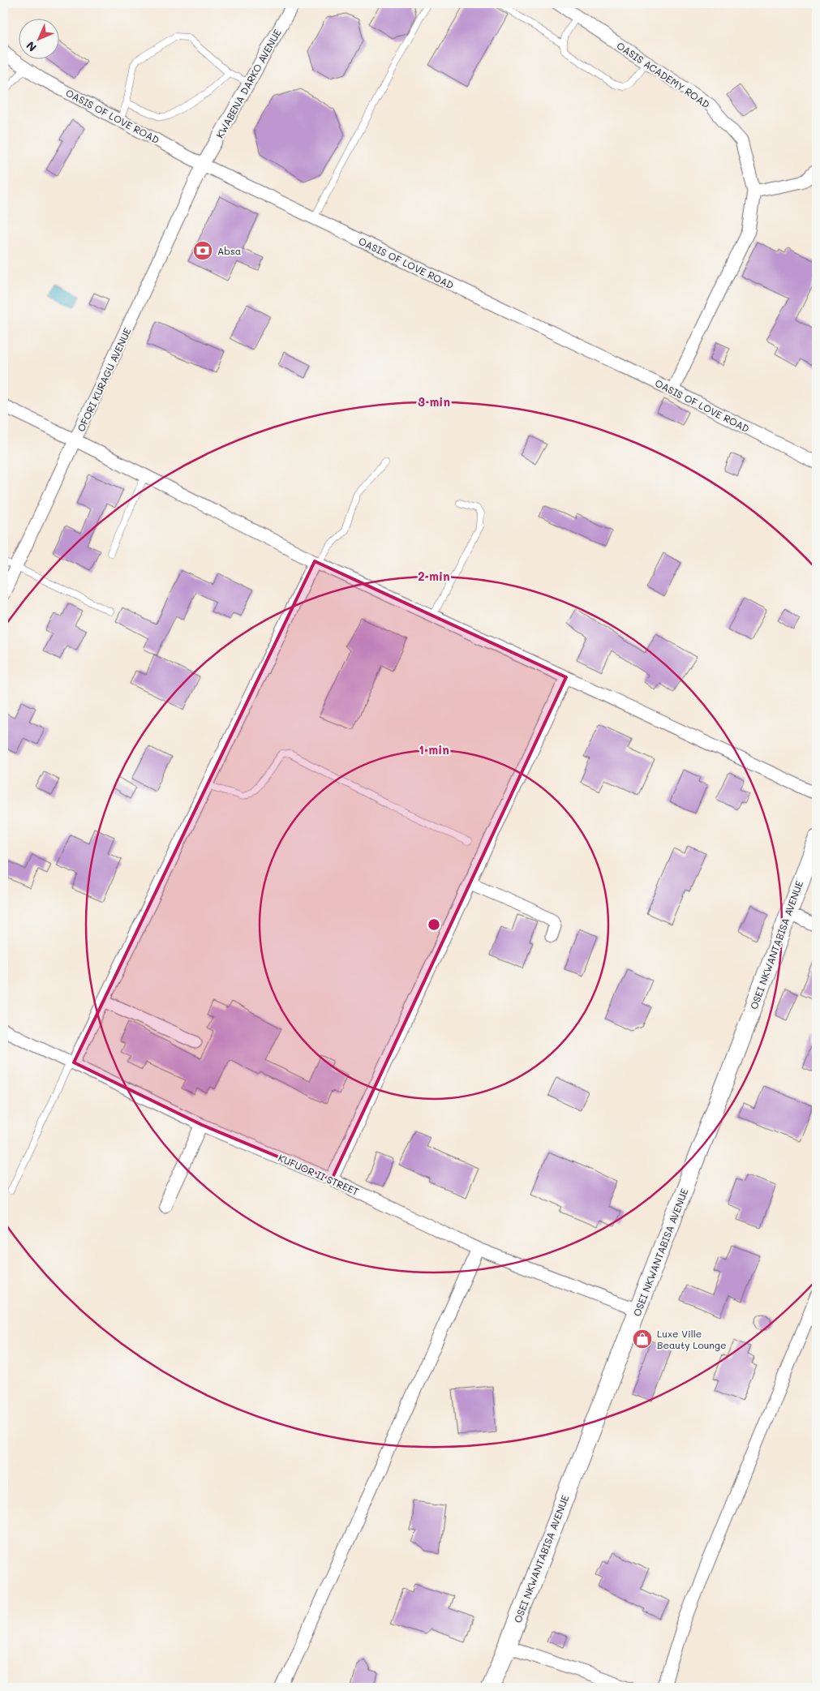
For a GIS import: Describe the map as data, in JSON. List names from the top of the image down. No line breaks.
{"streets":{"street":["OASIS ACADEMY ROAD","KWABENA DARKO AVENUE","OASIS OF LOVE ROAD","OFORI KURAGU AVENUE","OSEI NKWANTABISA AVENUE","KUFUOR II STREET"]},"crossings":[["OASIS ACADEMY ROAD","OASIS OF LOVE ROAD"],["KWABENA DARKO AVENUE","OASIS OF LOVE ROAD"],["KWABENA DARKO AVENUE","OFORI KURAGU AVENUE"],["OASIS OF LOVE ROAD","OFORI KURAGU AVENUE"],["OSEI NKWANTABISA AVENUE","KUFUOR II STREET"]],"places":{"bank":["Absa"],"shop":["Luxe Ville Beauty Lounge"]},"north":"bottom left","rings":["3 min","2 min","1 min"]}
